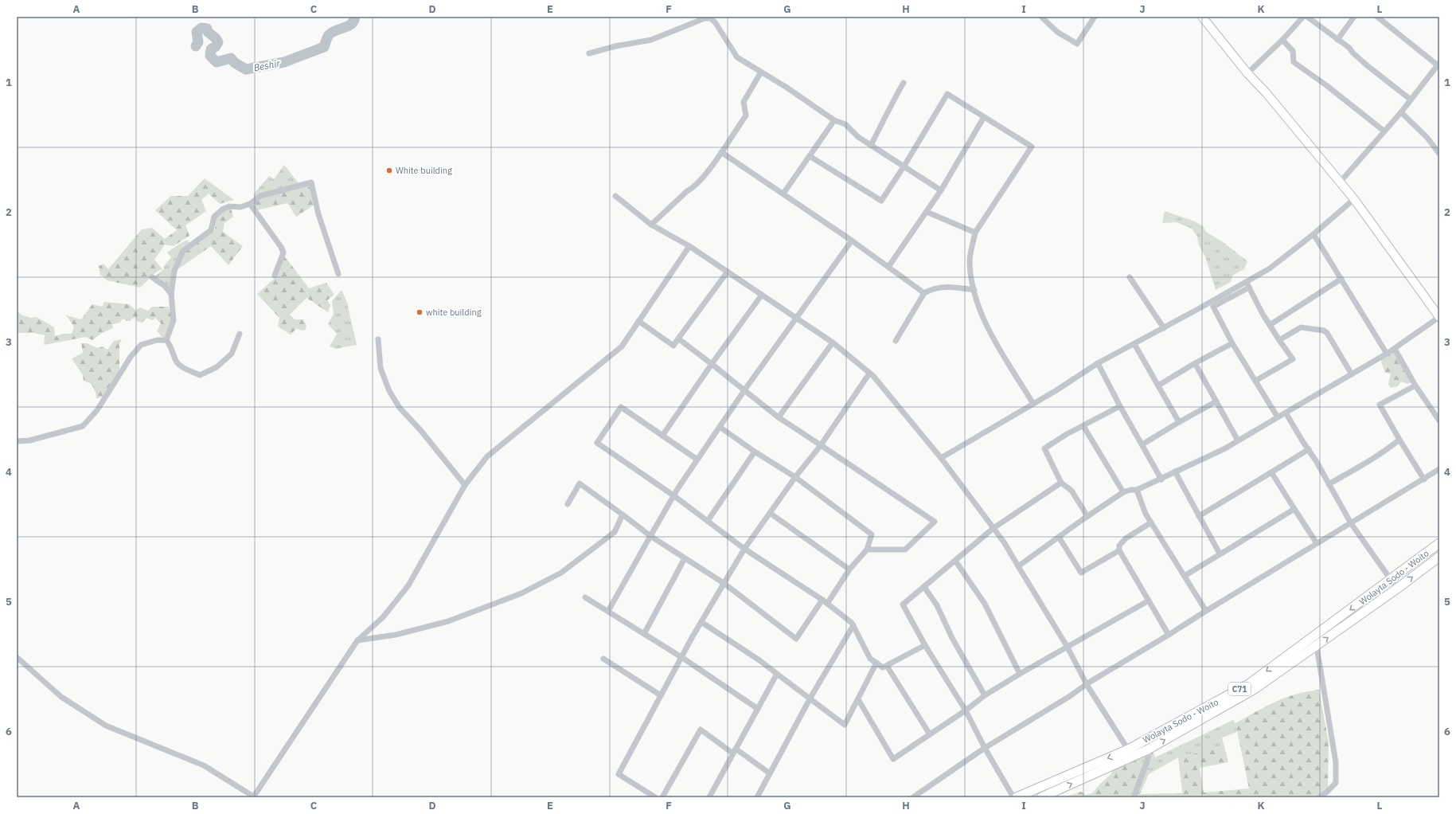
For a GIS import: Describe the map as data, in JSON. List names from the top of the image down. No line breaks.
{"streets":{"highway":["Wolayta Sodo - Woito","C71"]},"water":["Beshir"],"places":["White building","white building"],"grid":{"columns":["A","B","C","D","E","F","G","H","I","J","K","L"],"rows":["1","2","3","4","5","6"]}}
